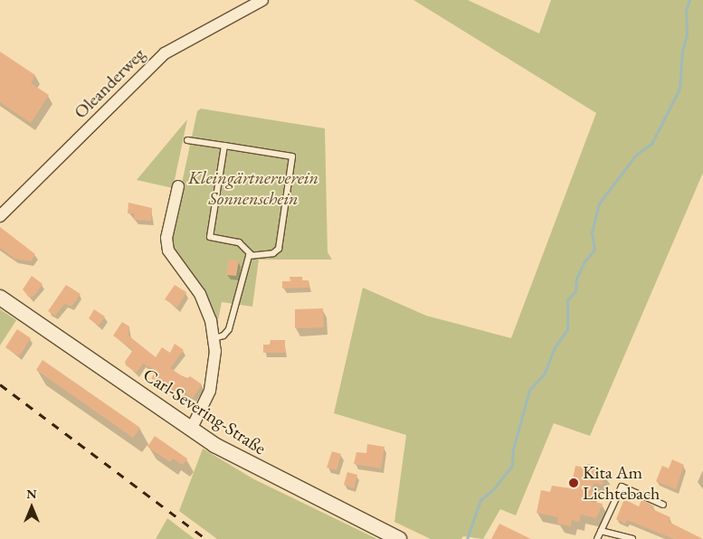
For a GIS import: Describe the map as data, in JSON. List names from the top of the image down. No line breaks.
{"streets":{"street":["Oleanderweg","Carl-Severing-Straße"]},"parks":["Kleingärtnerverein Sonnenschein"],"places":["Kita Am Lichtebach"],"north":"top"}
